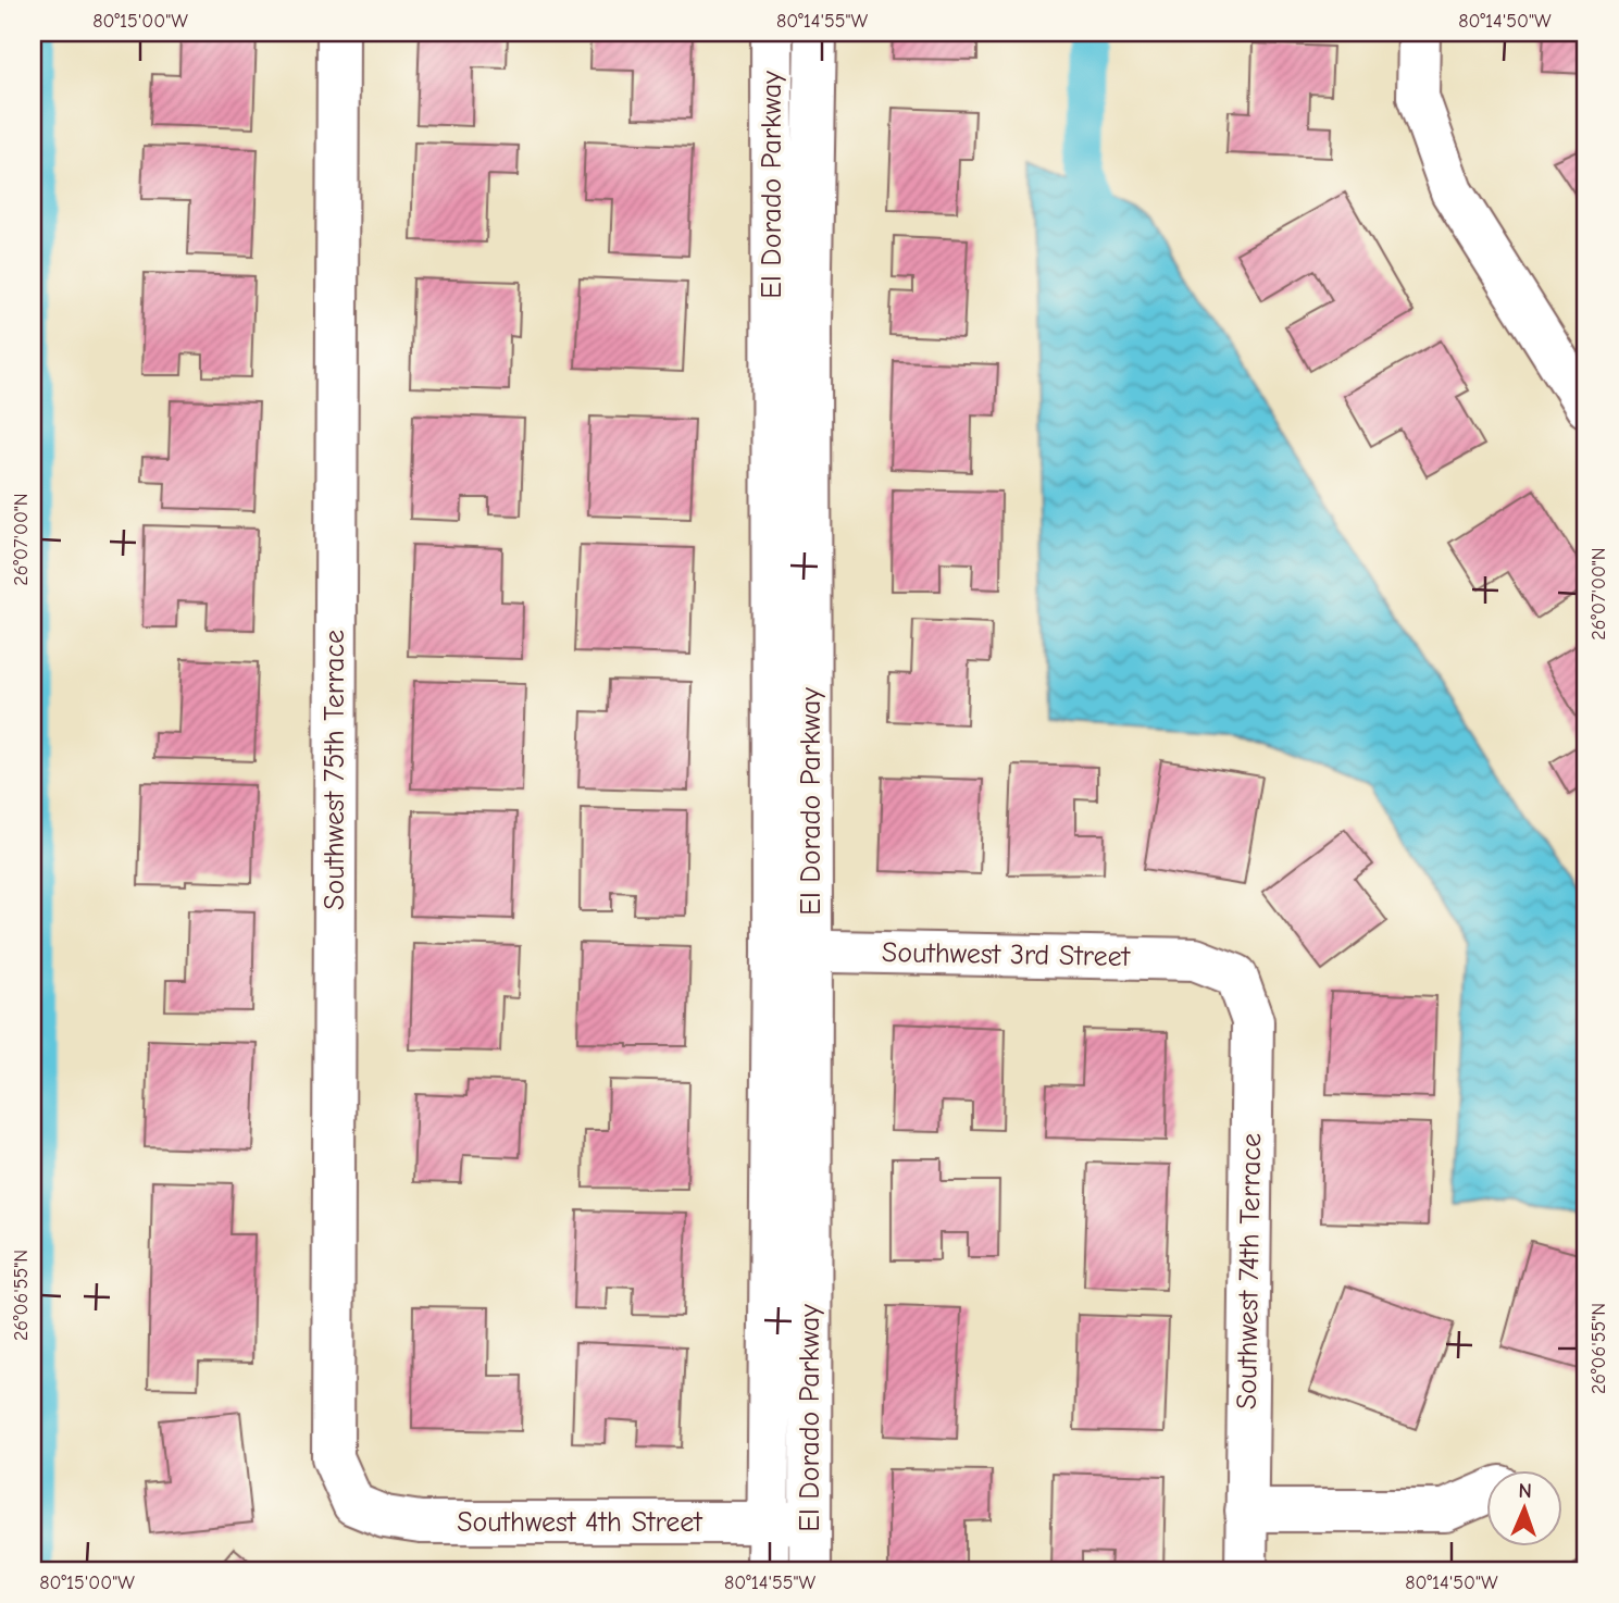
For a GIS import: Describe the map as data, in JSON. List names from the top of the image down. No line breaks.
{"streets":{"street":["El Dorado Parkway","Southwest 75th Terrace","Southwest 3rd Street","Southwest 74th Terrace","Southwest 4th Street"]},"crossings":[["El Dorado Parkway","Southwest 3rd Street"],["El Dorado Parkway","Southwest 4th Street"],["Southwest 75th Terrace","Southwest 4th Street"],["Southwest 3rd Street","Southwest 74th Terrace"]],"north":"top","coordinates":["80°15'00\"W","80°14'55\"W","80°14'50\"W","26°07'00\"N","26°06'55\"N"]}
